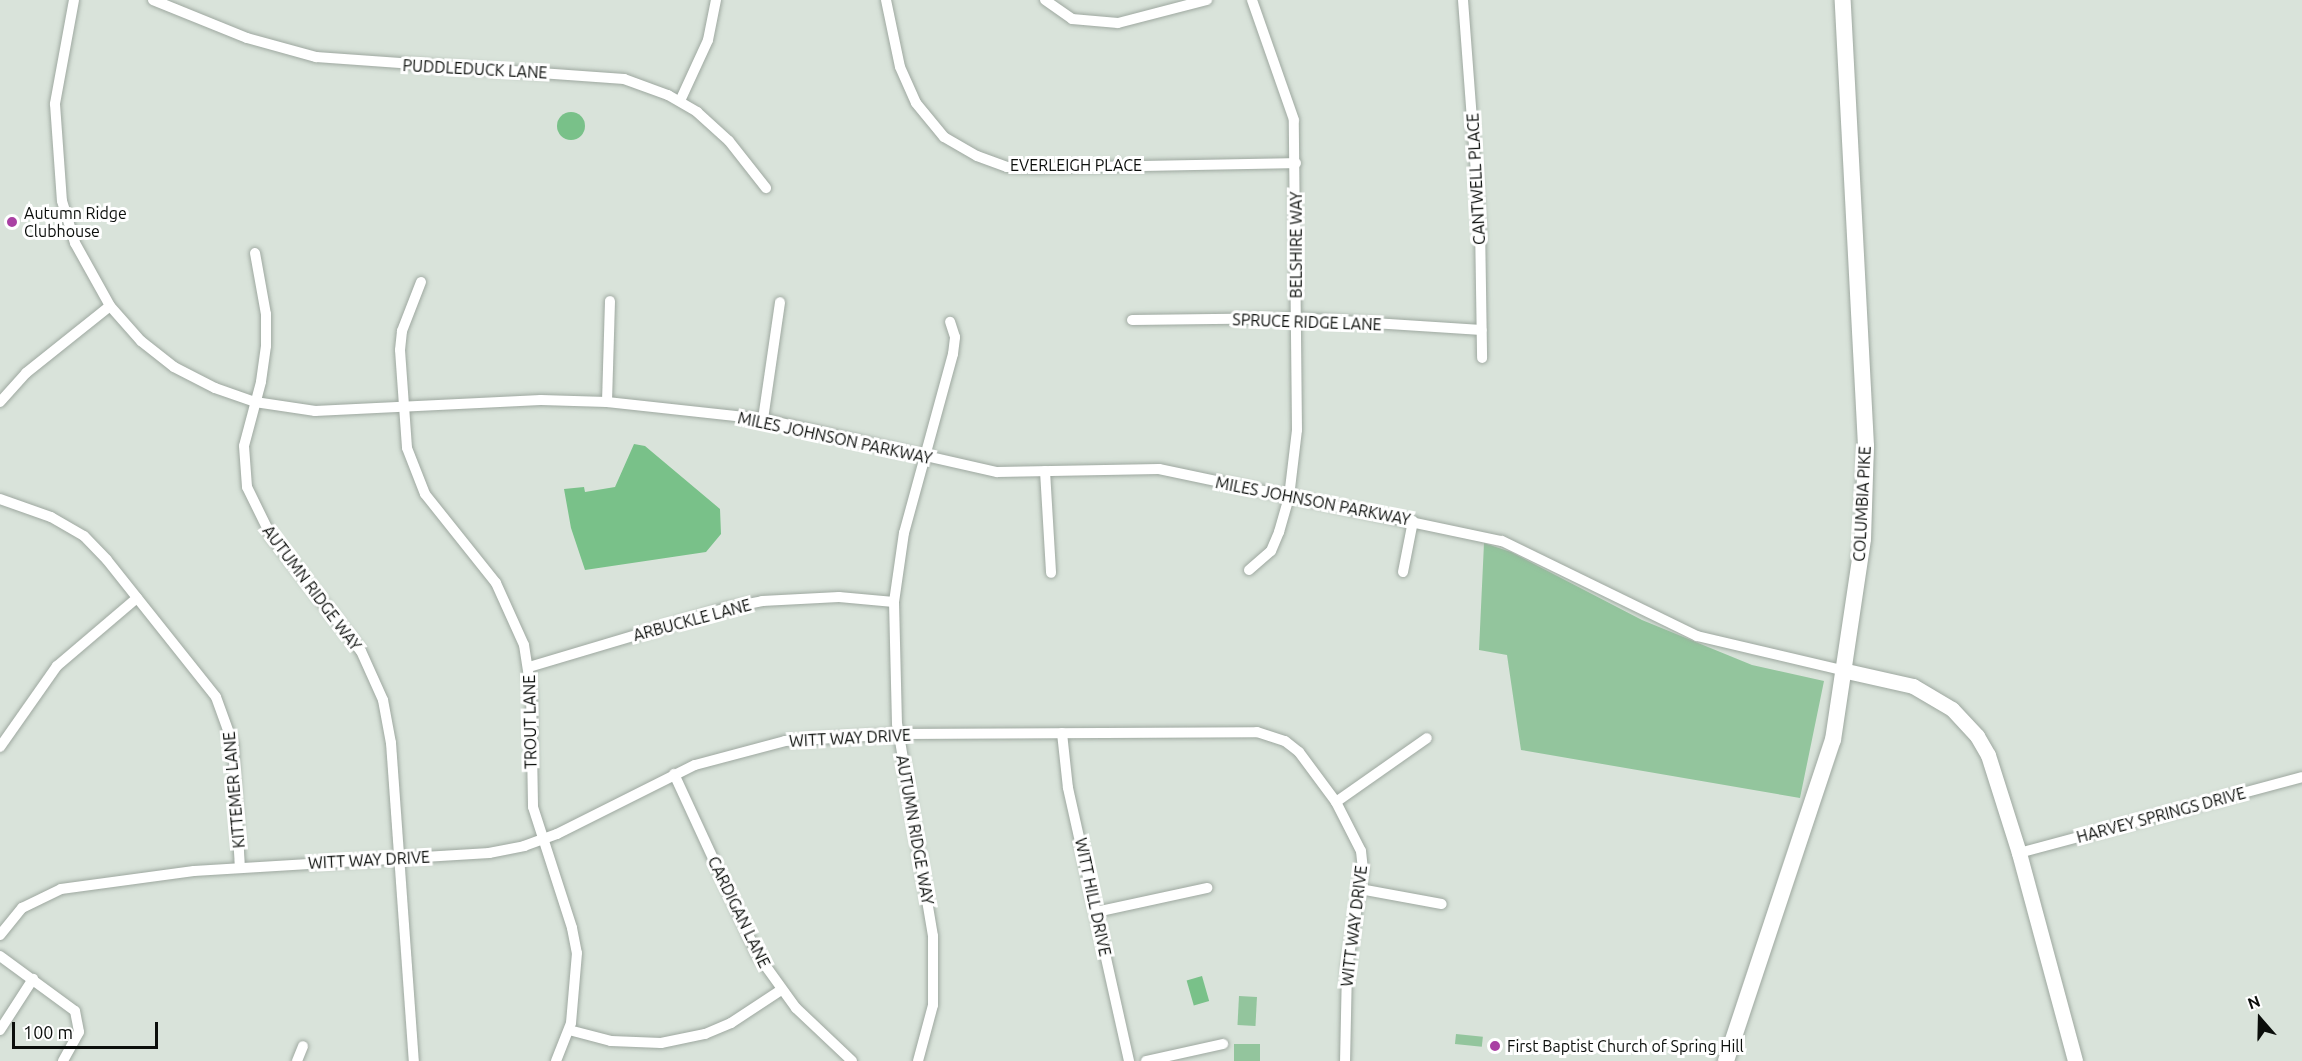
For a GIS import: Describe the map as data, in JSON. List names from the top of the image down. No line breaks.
{"streets":{"main road":["COLUMBIA PIKE"],"street":["PUDDLEDUCK LANE","EVERLEIGH PLACE","CANTWELL PLACE","BELSHIRE WAY","SPRUCE RIDGE LANE","MILES JOHNSON PARKWAY","AUTUMN RIDGE WAY","ARBUCKLE LANE","TROUT LANE","WITT WAY DRIVE","KITTEMER LANE","HARVEY SPRINGS DRIVE","WITT HILL DRIVE","CARDIGAN LANE"]},"crossings":[["EVERLEIGH PLACE","BELSHIRE WAY"],["CANTWELL PLACE","SPRUCE RIDGE LANE"],["BELSHIRE WAY","SPRUCE RIDGE LANE"],["BELSHIRE WAY","MILES JOHNSON PARKWAY"],["MILES JOHNSON PARKWAY","COLUMBIA PIKE"],["MILES JOHNSON PARKWAY","AUTUMN RIDGE WAY"],["MILES JOHNSON PARKWAY","TROUT LANE"],["AUTUMN RIDGE WAY","ARBUCKLE LANE"],["AUTUMN RIDGE WAY","WITT WAY DRIVE"],["ARBUCKLE LANE","TROUT LANE"],["TROUT LANE","WITT WAY DRIVE"],["WITT WAY DRIVE","KITTEMER LANE"],["WITT WAY DRIVE","WITT HILL DRIVE"],["WITT WAY DRIVE","CARDIGAN LANE"]],"places":["Autumn Ridge Clubhouse","First Baptist Church of Spring Hill"],"scale_bar":"100 m","north":"top"}
